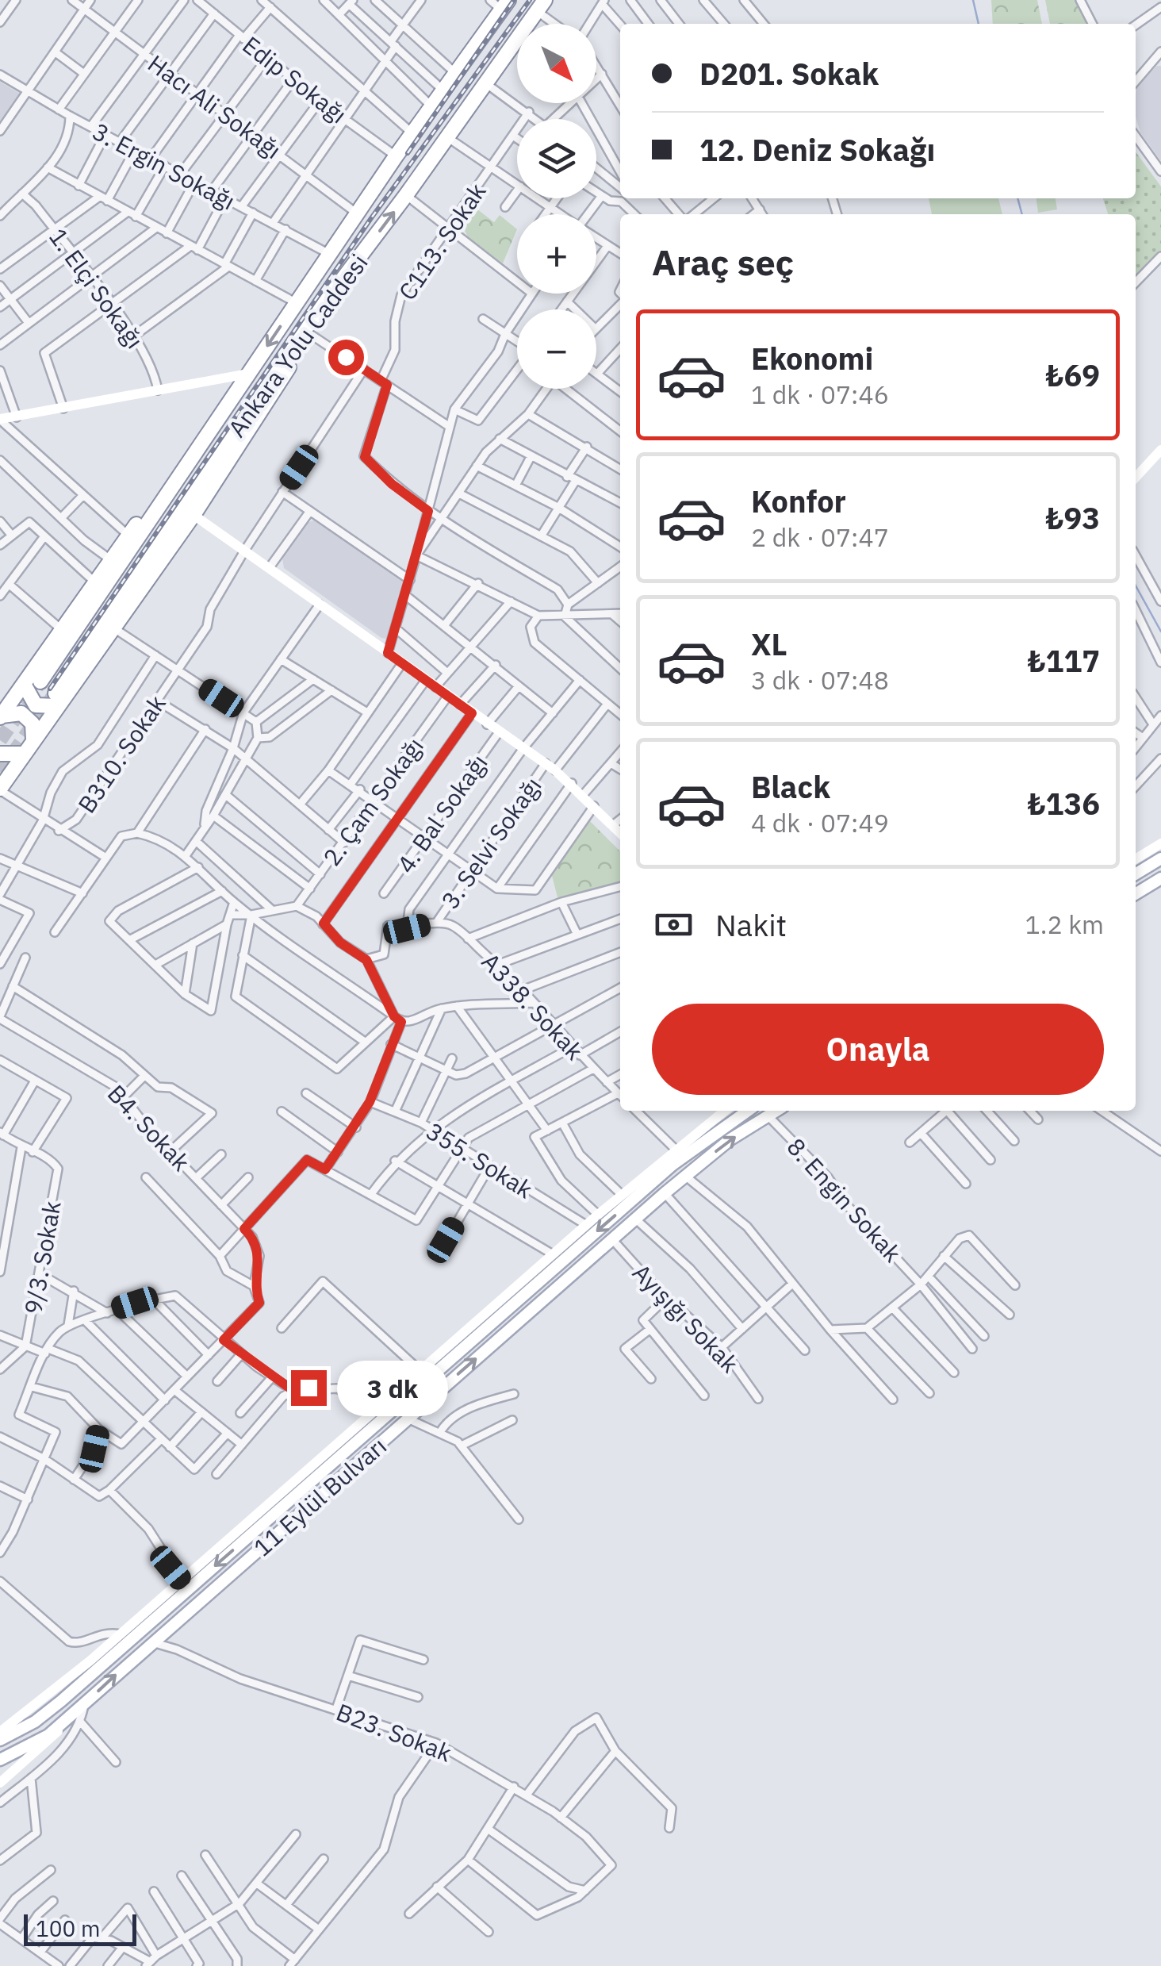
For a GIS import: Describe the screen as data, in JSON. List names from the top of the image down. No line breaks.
{"streets":{"highway":["Ankara Yolu Caddesi"],"main road":["11 Eylül Bulvarı"],"street":["Edip Sokağı","Hacı Ali Sokağı","3. Ergin Sokağı","C113. Sokak","1. Elçi Sokağı","B310. Sokak","2. Çam Sokağı","4. Bal Sokağı","3. Selvi Sokağı","A338. Sokak","B4. Sokak","355. Sokak","8. Engin Sokak","9/3. Sokak","Ayışığı Sokak","B23. Sokak"]},"crossings":[["Edip Sokağı","Ankara Yolu Caddesi"],["Hacı Ali Sokağı","Ankara Yolu Caddesi"],["3. Ergin Sokağı","Ankara Yolu Caddesi"],["3. Selvi Sokağı","A338. Sokak"],["8. Engin Sokak","11 Eylül Bulvarı"],["Ayışığı Sokak","11 Eylül Bulvarı"],["11 Eylül Bulvarı","B23. Sokak"]],"scale_bar":"100 m","north":"bottom right","page":{"map_buttons":["+","−"],"banner":["D201. Sokak","12. Deniz Sokağı"],"heading":"Araç seç","list":[{"name":"Ekonomi","note":"1 dk · 07:46","value":"₺69"},{"name":"Konfor","note":"2 dk · 07:47","value":"₺93"},{"name":"XL","note":"3 dk · 07:48","value":"₺117"},{"name":"Black","note":"4 dk · 07:49","value":"₺136"}],"pay":["Nakit","1.2 km"],"buttons":"Onayla","bubble":"3 dk","scale":"100 m"}}
